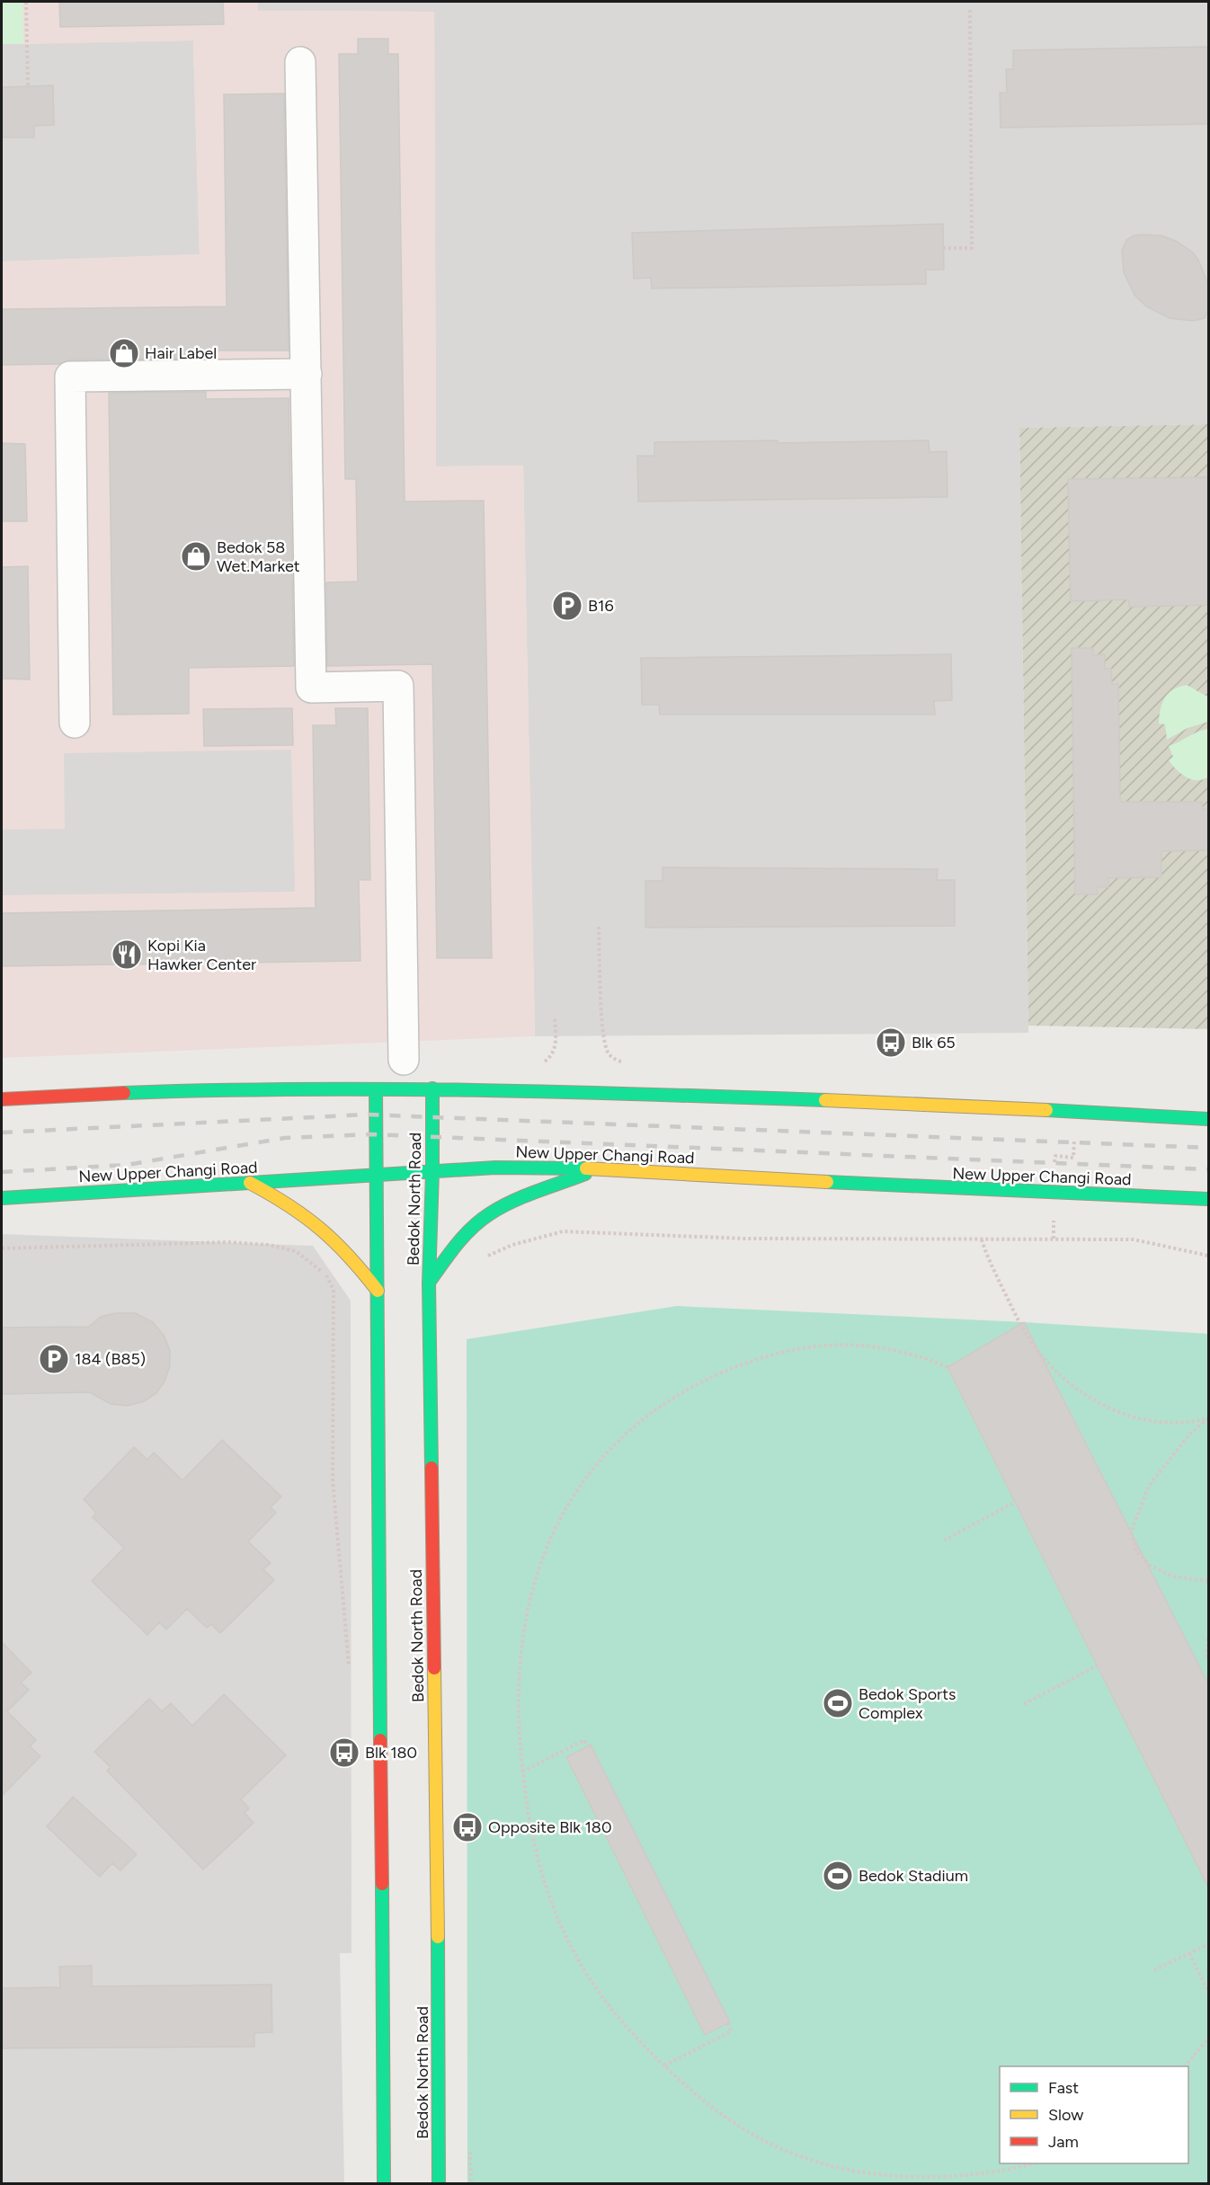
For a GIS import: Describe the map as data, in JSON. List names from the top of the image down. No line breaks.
{"streets":{"main road":["New Upper Changi Road","Bedok North Road"]},"crossings":[["New Upper Changi Road","Bedok North Road"]],"places":{"shop":["Hair Label","Bedok 58 Wet.Market"],"parking":["B16","184 (B85)"],"restaurant":["Kopi Kia Hawker Center"],"bus stop":["Blk 65","Blk 180","Opposite Blk 180"],"sports":["Bedok Sports Complex","Bedok Stadium"]},"legend":["Fast","Slow","Jam"]}
